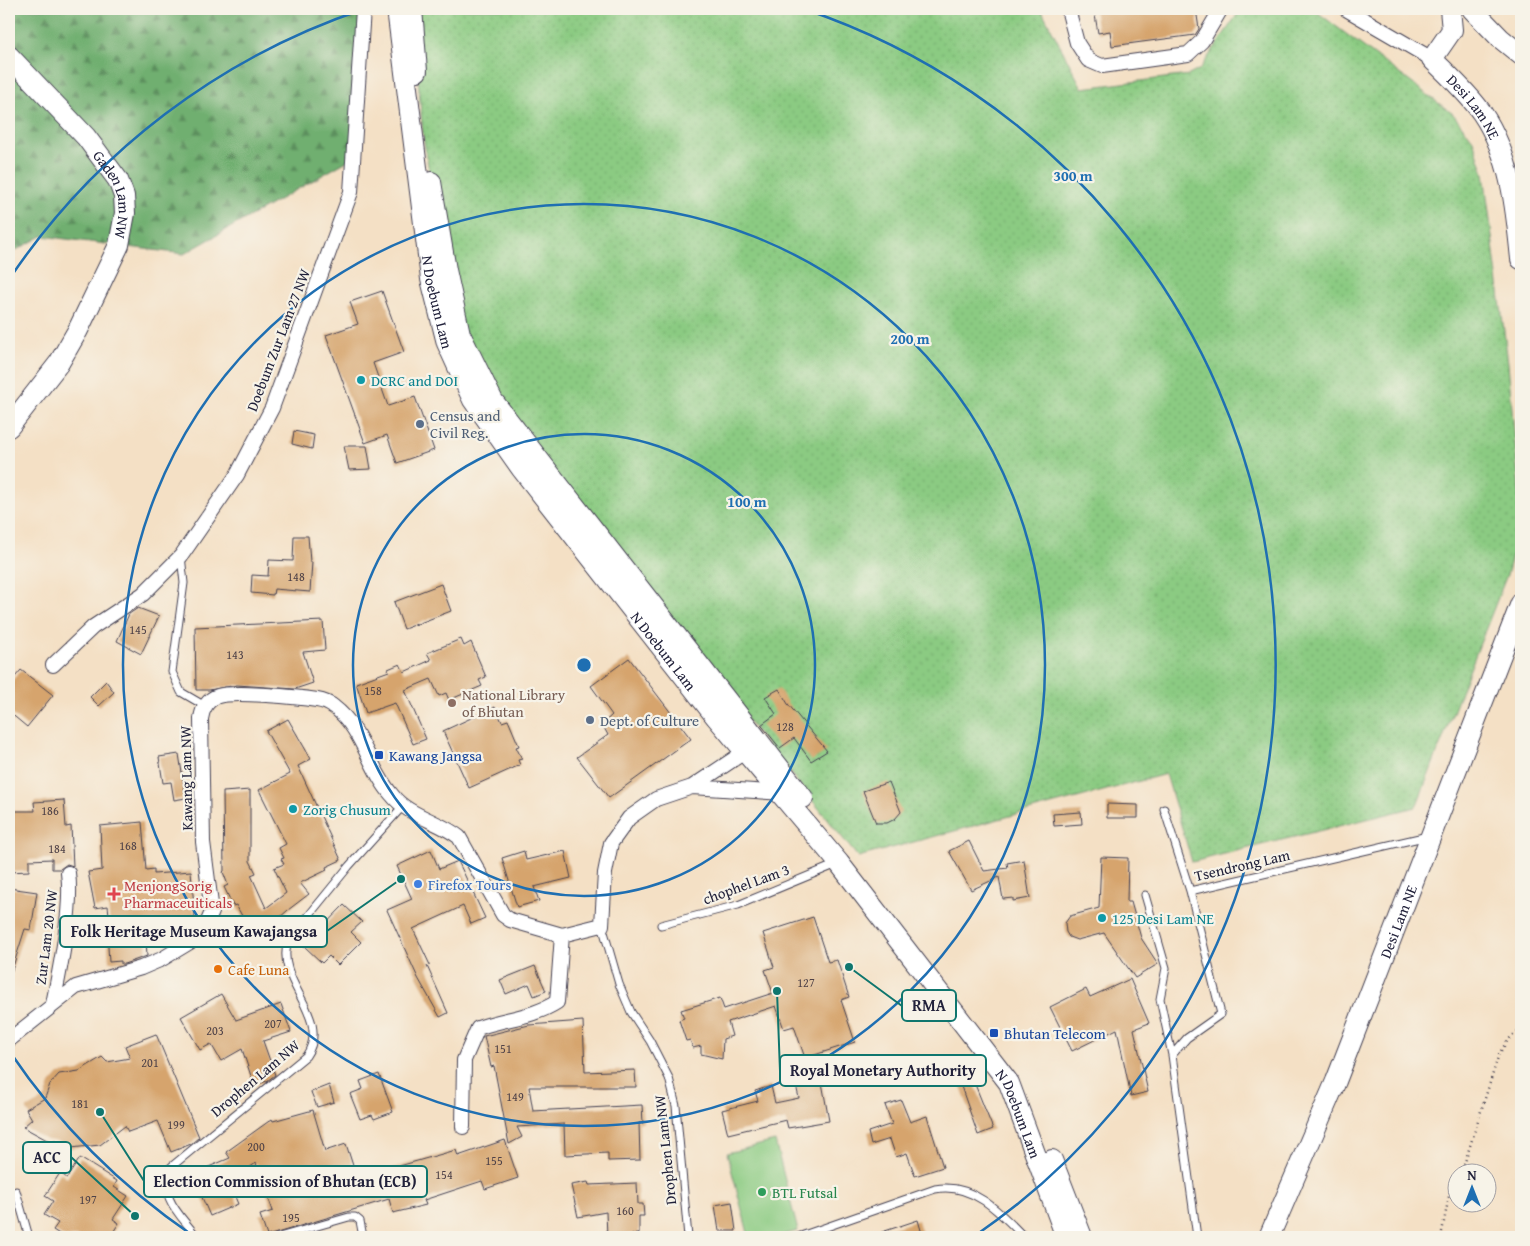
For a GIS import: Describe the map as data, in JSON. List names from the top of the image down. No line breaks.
{"streets":{"main road":["Desi Lam NE","Gaden Lam NW","N Doebum Lam"],"street":["Doebum Zur Lam 27 NW","Kawang Lam NW","Zur Lam 20 NW"],"lane":["Tsendrong Lam","chophel Lam 3","Drophen Lam NW"]},"crossings":[["Desi Lam NE","Tsendrong Lam"],["N Doebum Lam","chophel Lam 3"],["Kawang Lam NW","Zur Lam 20 NW"],["Kawang Lam NW","Drophen Lam NW"]],"places":{"other":["DCRC and DOI","Census and Civil Reg.","National Library of Bhutan","Dept. of Culture","Zorig Chusum","Folk Heritage Museum Kawajangsa","Firefox Tours","125 Desi Lam NE","RMA","Cafe Luna","Royal Monetary Authority","Election Commission of Bhutan (ECB)","BTL Futsal","ACC"],"transit":["Kawang Jangsa","Bhutan Telecom"],"health":["MenjongSorig Pharmaceuiticals"]},"house_numbers":["148","145","143","158","128","186","168","184","127","207","203","151","201","149","181","199","200","155","154","197","160","195"],"north":"top","rings":["300 m","200 m","100 m"]}
